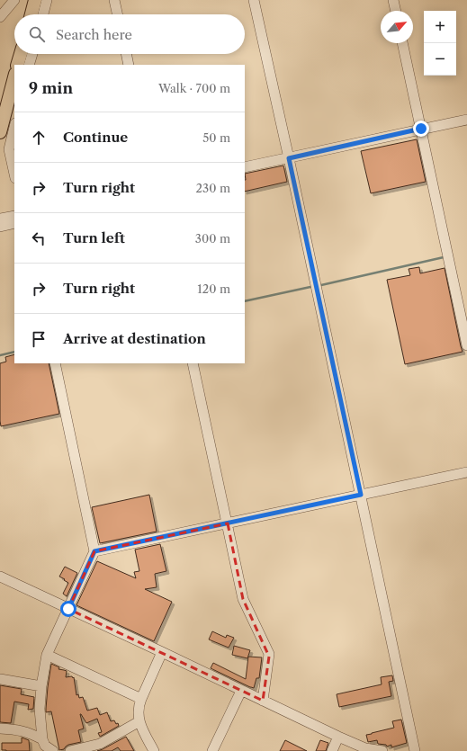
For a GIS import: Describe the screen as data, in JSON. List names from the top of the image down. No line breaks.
{"north":"top right","page":{"map_buttons":["+","−"],"search":"Search here","heading":["9 min","Walk · 700 m"],"list":[["Continue","50 m"],["Turn right","230 m"],["Turn left","300 m"],["Turn right","120 m"],"Arrive at destination"]}}
